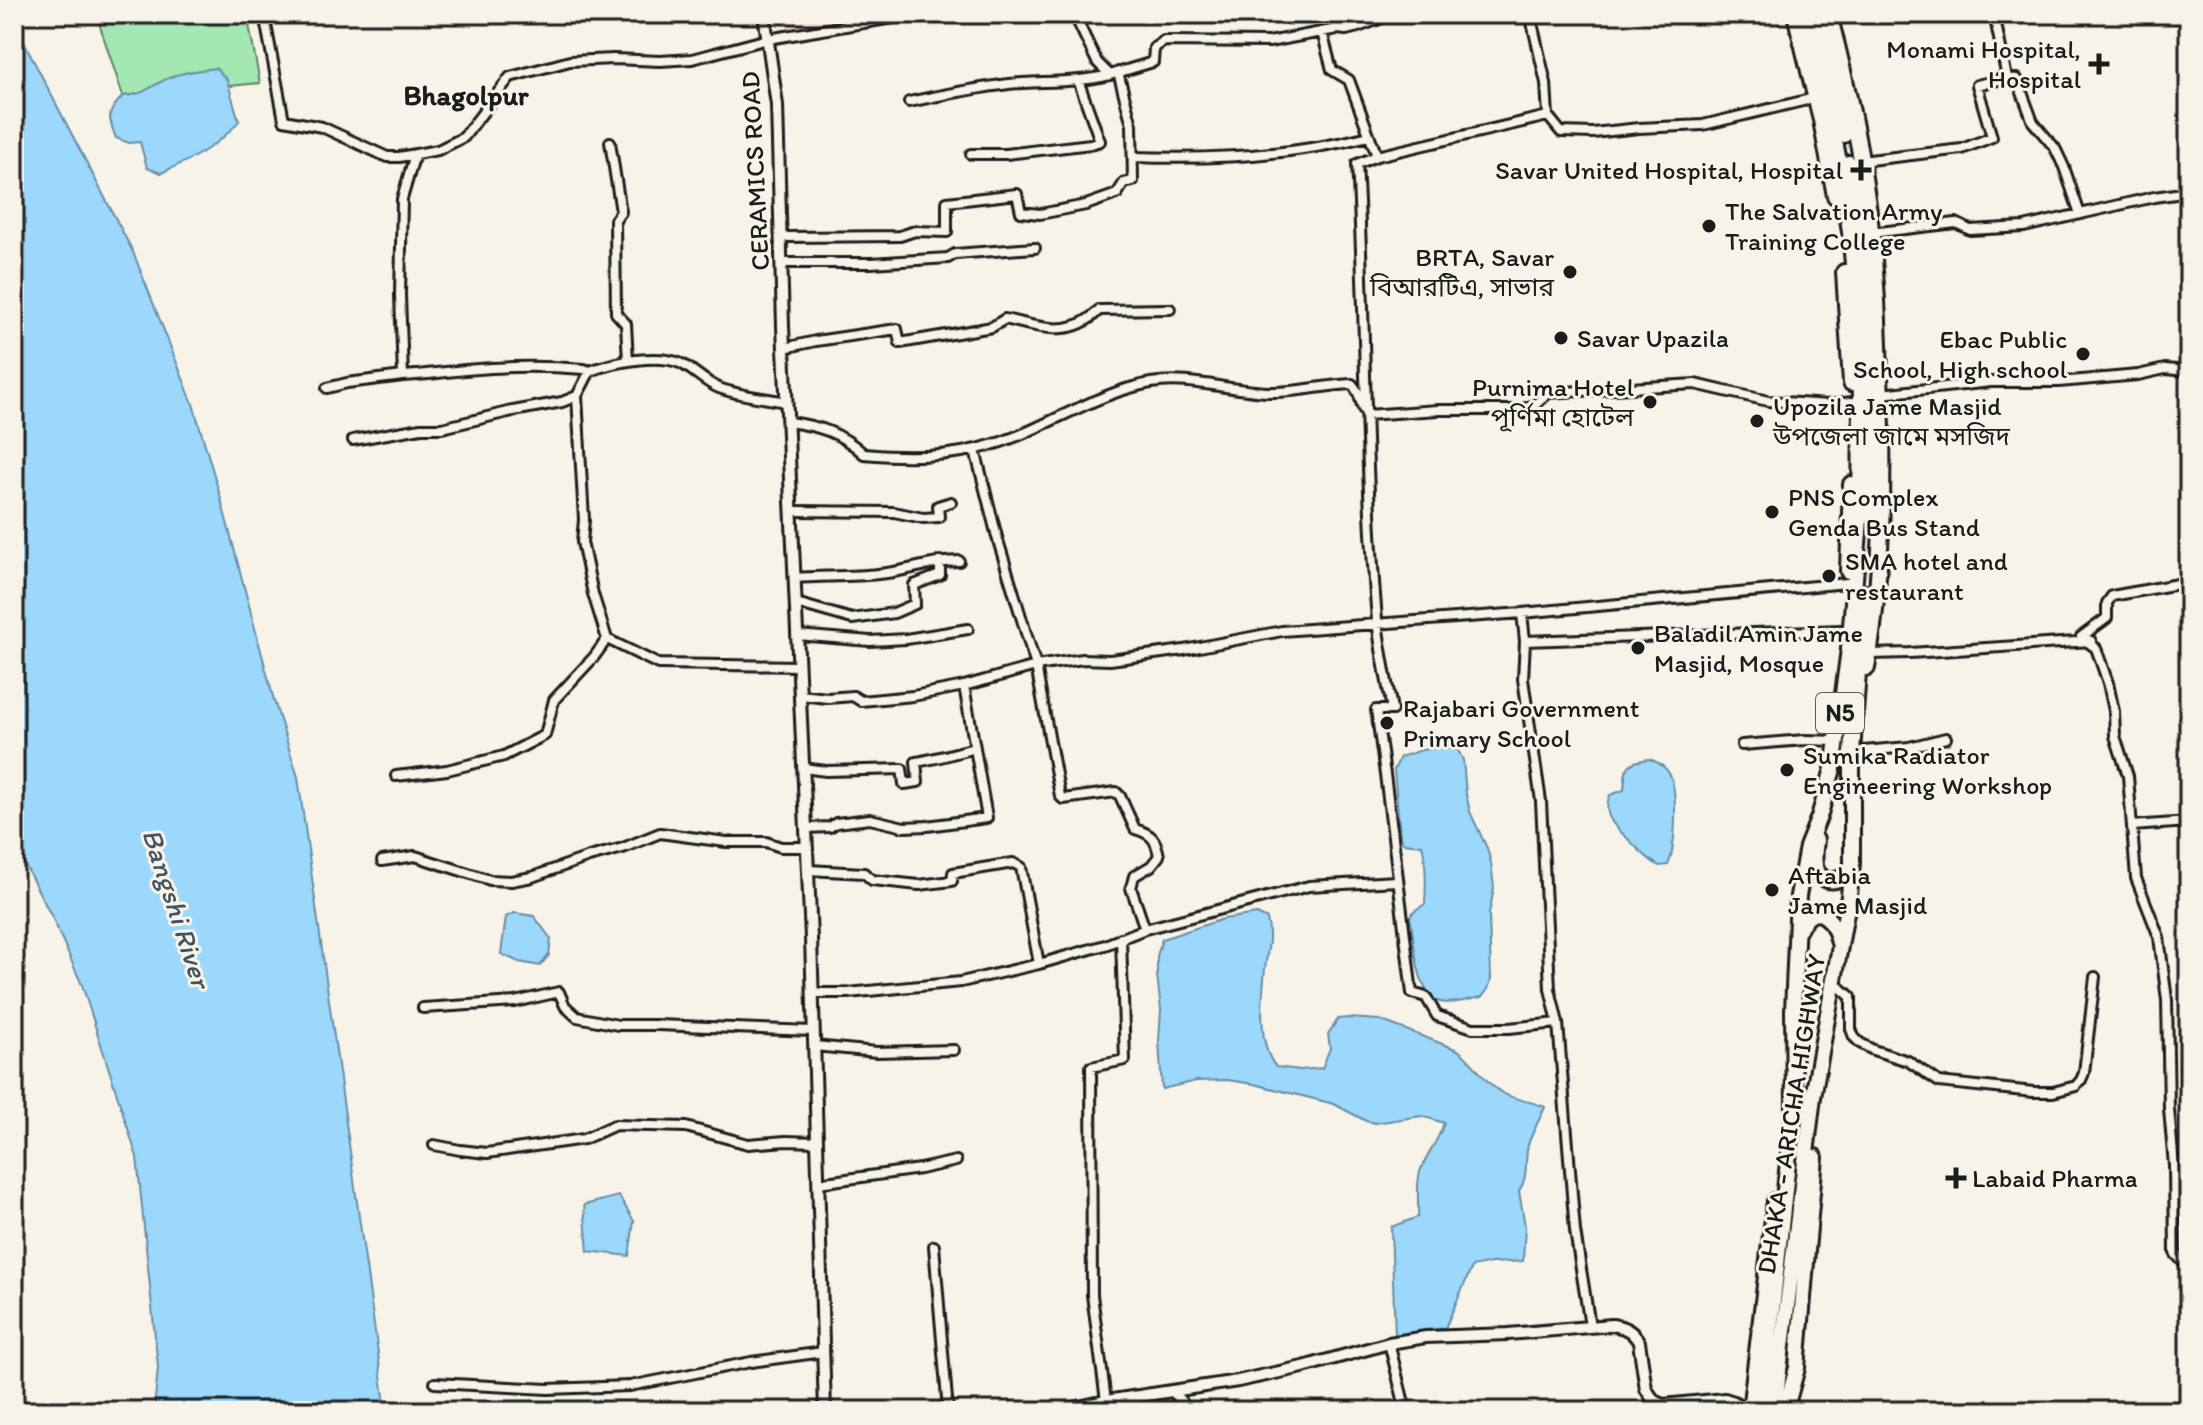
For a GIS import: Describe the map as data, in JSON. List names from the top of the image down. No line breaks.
{"streets":{"highway":["N5","DHAKA - ARICHA HIGHWAY"],"street":["CERAMICS ROAD"]},"districts":["Bhagolpur"],"water":["Bangshi River"],"places":{"health":["Monami Hospital, Hospital","Savar United Hospital, Hospital","Labaid Pharma"],"other":["The Salvation Army Training College","BRTA, Savar বিআরটিএ, সাভার","Savar Upazila","Ebac Public School, High school","Purnima Hotel পূর্ণিমা হোটেল","Upozila Jame Masjid উপজেলা জামে মসজিদ","PNS Complex Genda Bus Stand","SMA hotel and restaurant","Baladil Amin Jame Masjid, Mosque","Rajabari Government Primary School","Sumika Radiator Engineering Workshop","Aftabia Jame Masjid"]}}
